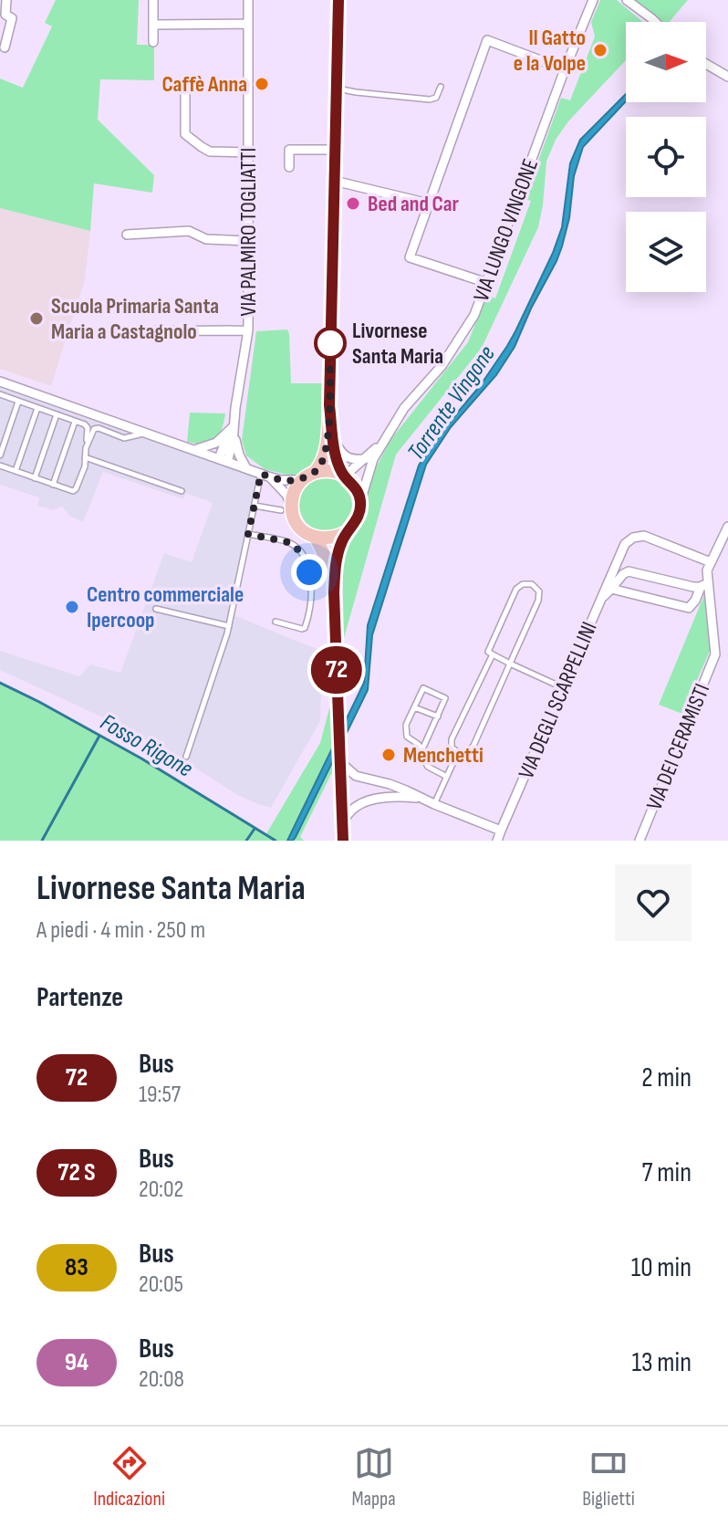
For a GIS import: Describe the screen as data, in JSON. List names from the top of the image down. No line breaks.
{"streets":{"street":["VIA LUNGO VINGONE","VIA PALMIRO TOGLIATTI","VIA DEGLI SCARPELLINI","VIA DEI CERAMISTI"]},"crossings":[["VIA DEGLI SCARPELLINI","VIA DEI CERAMISTI"]],"water":["Torrente Vingone","Fosso Rigone"],"places":["Il Gatto e la Volpe","Caffè Anna","Bed and Car","Scuola Primaria Santa Maria a Castagnolo","Livornese Santa Maria","Centro commerciale Ipercoop","Menchetti"],"lines":["bus line 72"],"north":"right","page":{"on_map":"72","heading":[["Livornese Santa Maria","A piedi · 4 min · 250 m"],"Partenze"],"list":[{"mark":"72","name":"Bus","note":"19:57","value":"2 min"},{"mark":"72 S","name":"Bus","note":"20:02","value":"7 min"},{"mark":"83","name":"Bus","note":"20:05","value":"10 min"},{"mark":"94","name":"Bus","note":"20:08","value":"13 min"}],"tabs":["Indicazioni","Mappa","Biglietti"]}}
